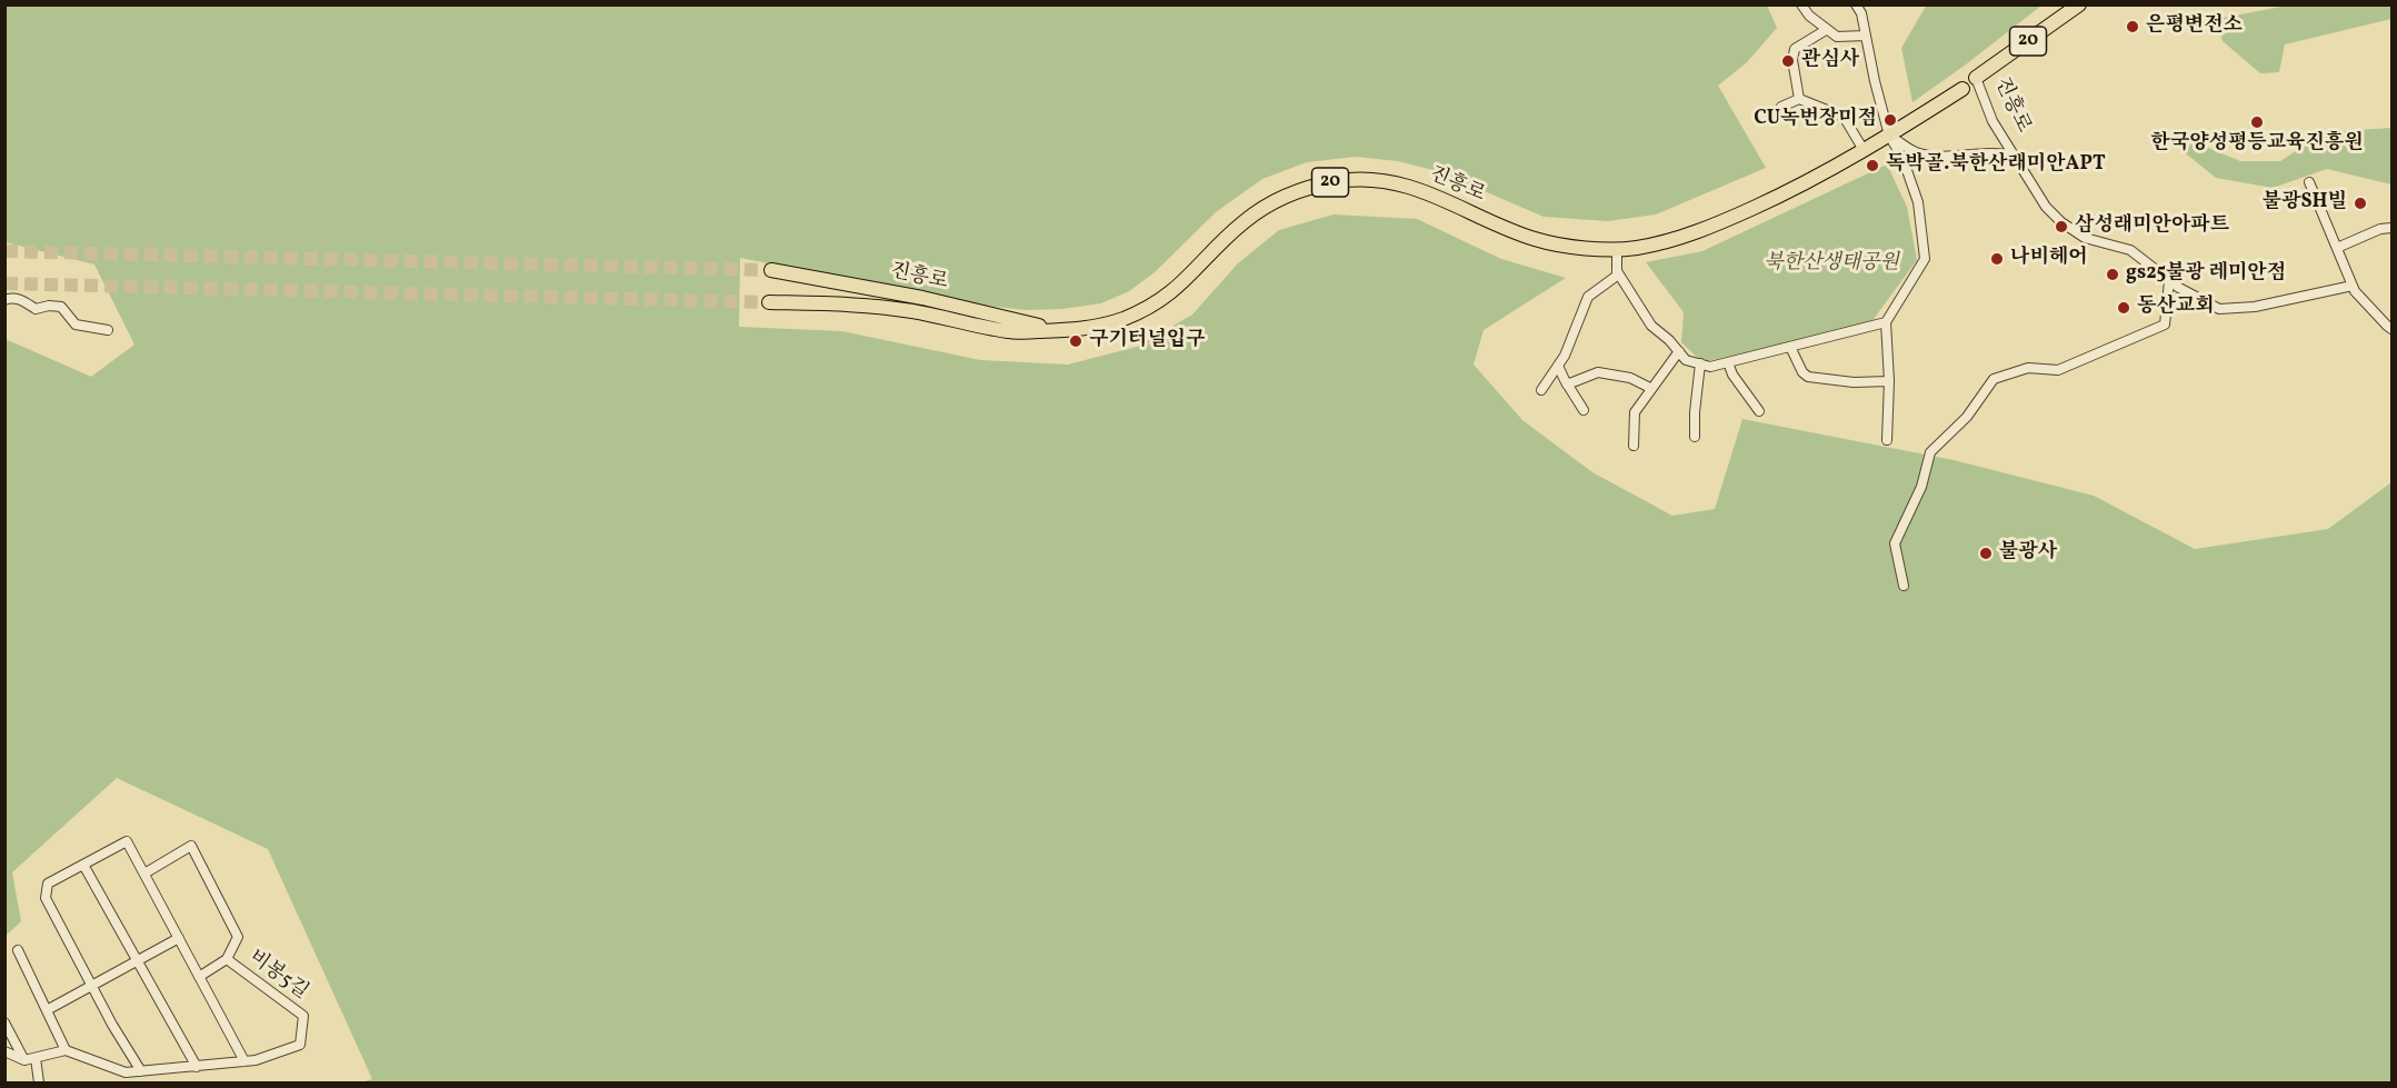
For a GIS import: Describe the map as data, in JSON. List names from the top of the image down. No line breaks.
{"streets":{"main road":["20","진흥로"],"street":["비봉5길"]},"parks":["북한산생태공원"],"places":["은평변전소","관심사","CU녹번장미점","한국양성평등교육진흥원","독박골.북한산래미안APT","불광SH빌","삼성래미안아파트","나비헤어","gs25불광 레미안점","동산교회","구기터널입구","불광사"]}
